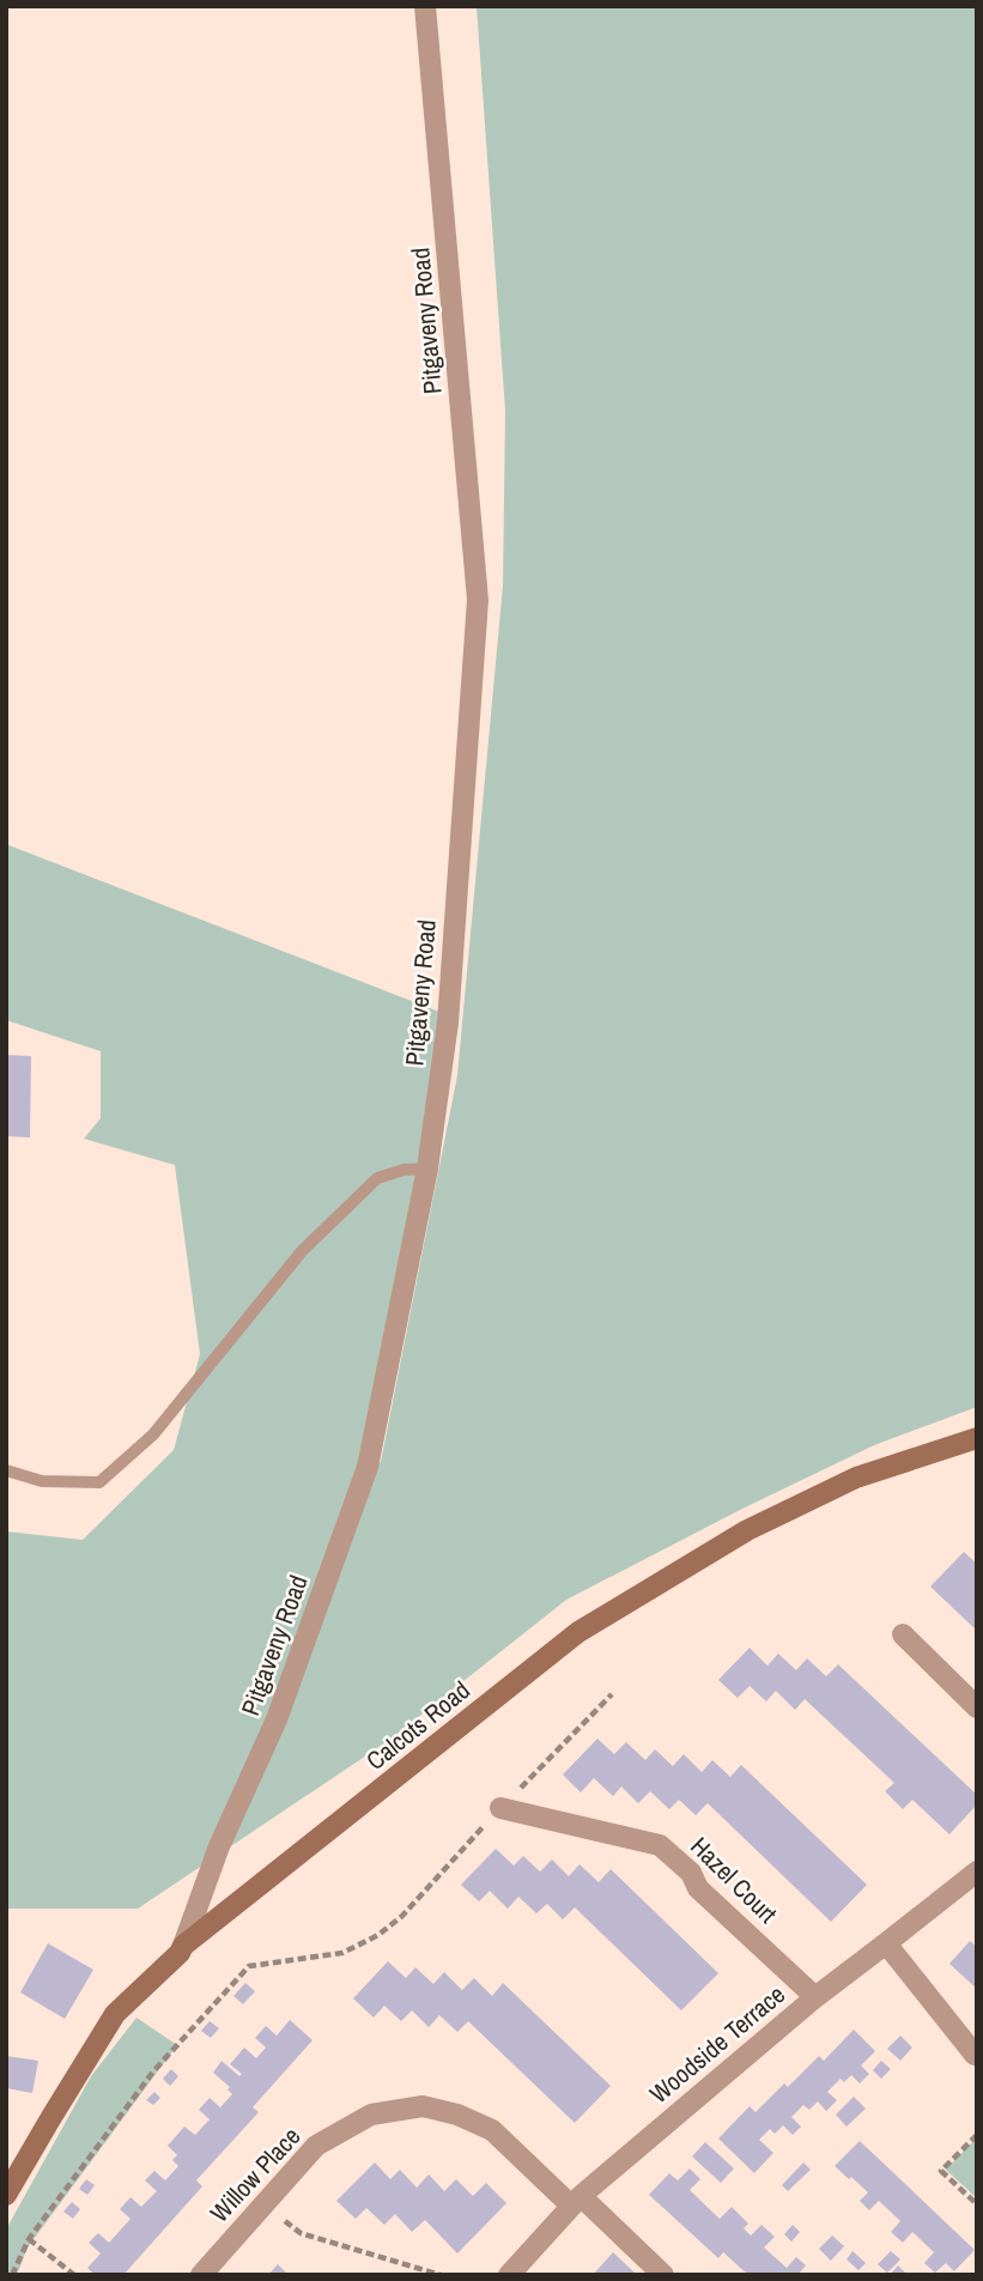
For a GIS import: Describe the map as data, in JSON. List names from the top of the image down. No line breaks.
{"streets":{"street":["Pitgaveny Road","Calcots Road","Hazel Court","Woodside Terrace","Willow Place"]},"crossings":[["Pitgaveny Road","Calcots Road"],["Hazel Court","Woodside Terrace"],["Woodside Terrace","Willow Place"]]}
